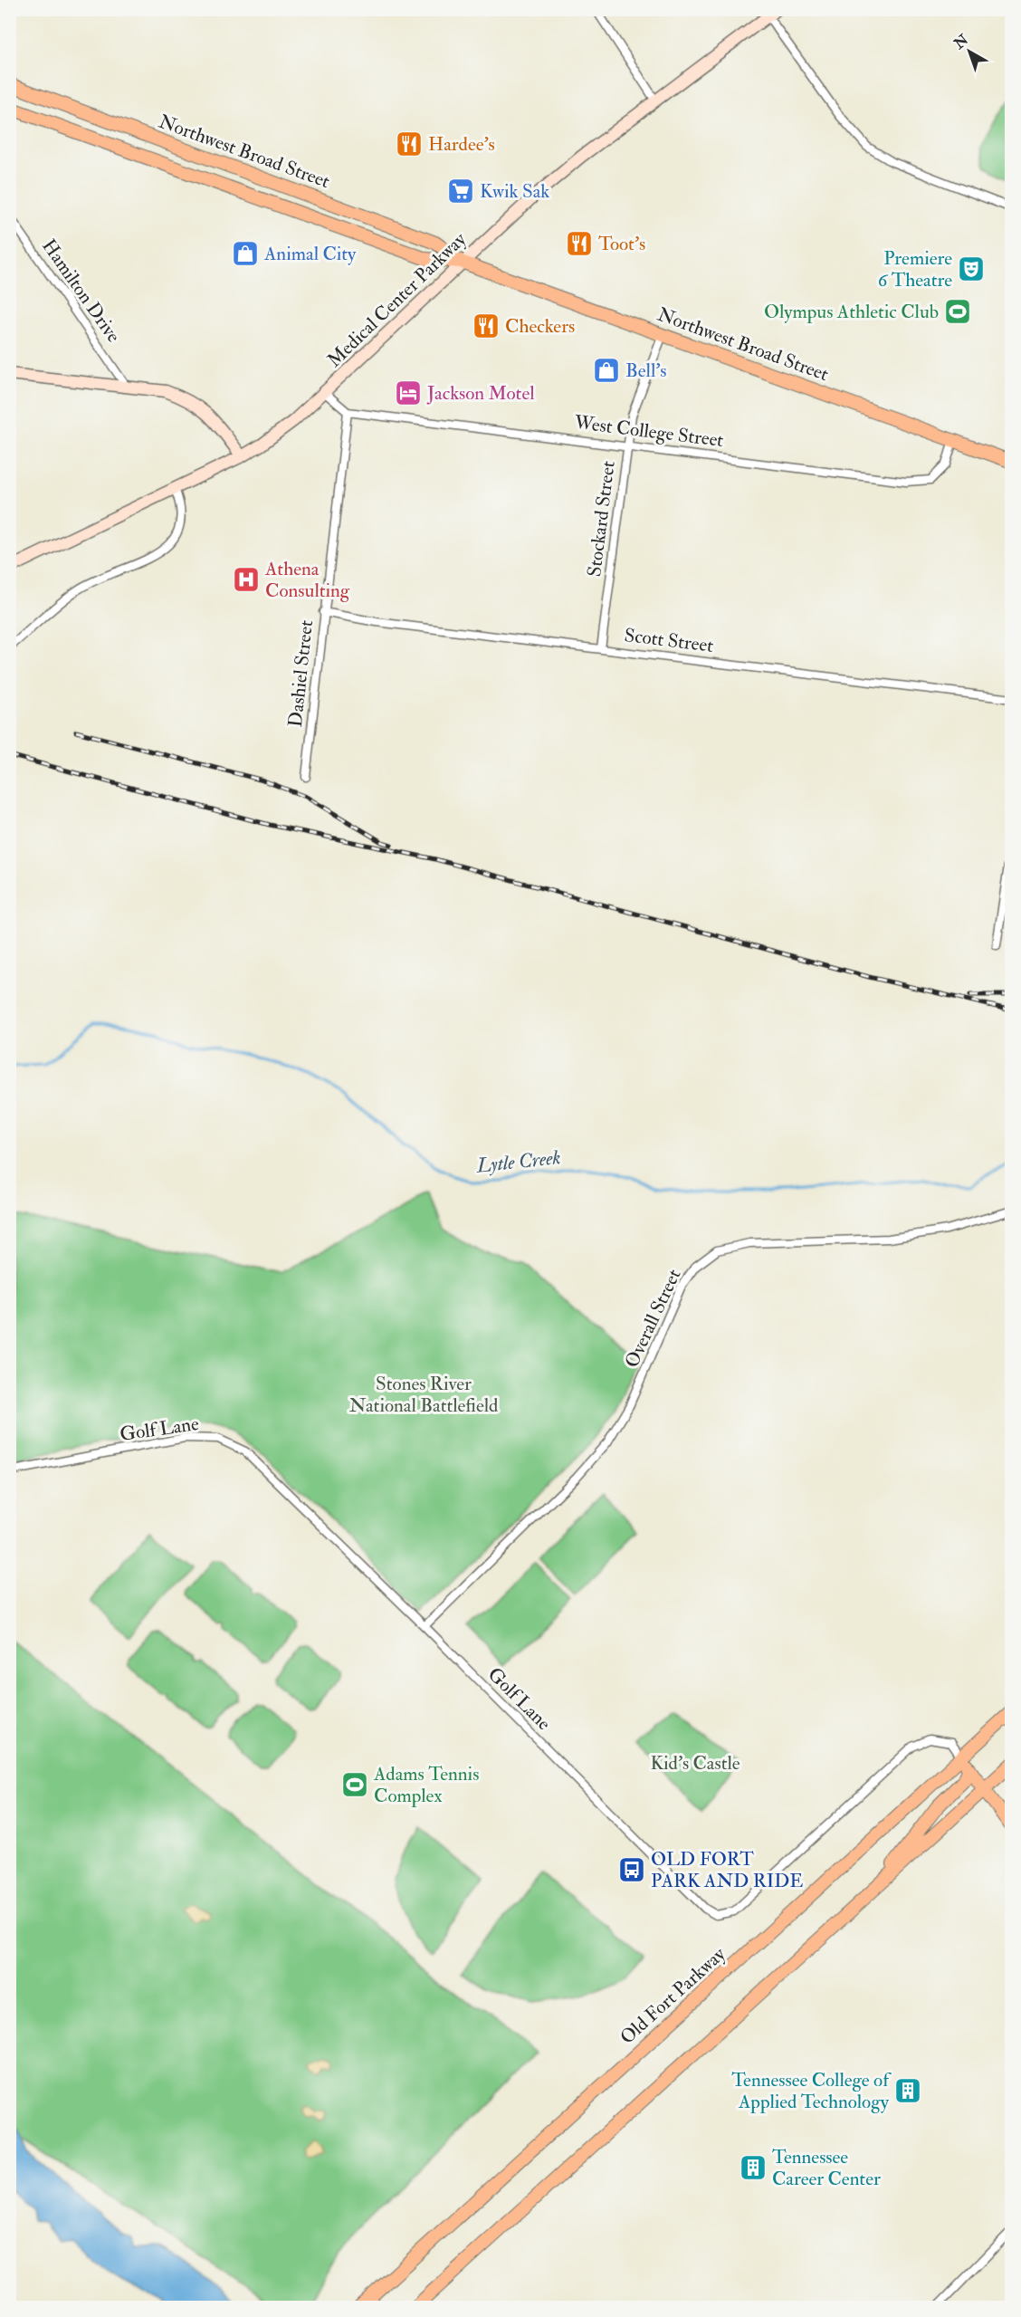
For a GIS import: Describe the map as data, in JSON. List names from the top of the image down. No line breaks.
{"streets":{"main road":["Northwest Broad Street","Medical Center Parkway","Old Fort Parkway"],"street":["Hamilton Drive","West College Street","Stockard Street","Scott Street","Dashiel Street","Overall Street","Golf Lane"]},"crossings":[["Northwest Broad Street","Medical Center Parkway"],["Northwest Broad Street","West College Street"],["Northwest Broad Street","Stockard Street"],["West College Street","Stockard Street"],["West College Street","Dashiel Street"],["Stockard Street","Scott Street"],["Scott Street","Dashiel Street"],["Overall Street","Golf Lane"],["Golf Lane","Old Fort Parkway"]],"water":["Lytle Creek"],"parks":["Stones River National Battlefield","Kid's Castle"],"places":{"restaurant":["Hardee's","Toot's","Checkers"],"supermarket":["Kwik Sak"],"shop":["Animal City","Bell's"],"theatre":["Premiere 6 Theatre"],"sports":["Olympus Athletic Club","Adams Tennis Complex"],"hotel":["Jackson Motel"],"hospital":["Athena Consulting"],"bus stop":["OLD FORT PARK AND RIDE"],"building":["Tennessee College of Applied Technology","Tennessee Career Center"]},"north":"top left"}
